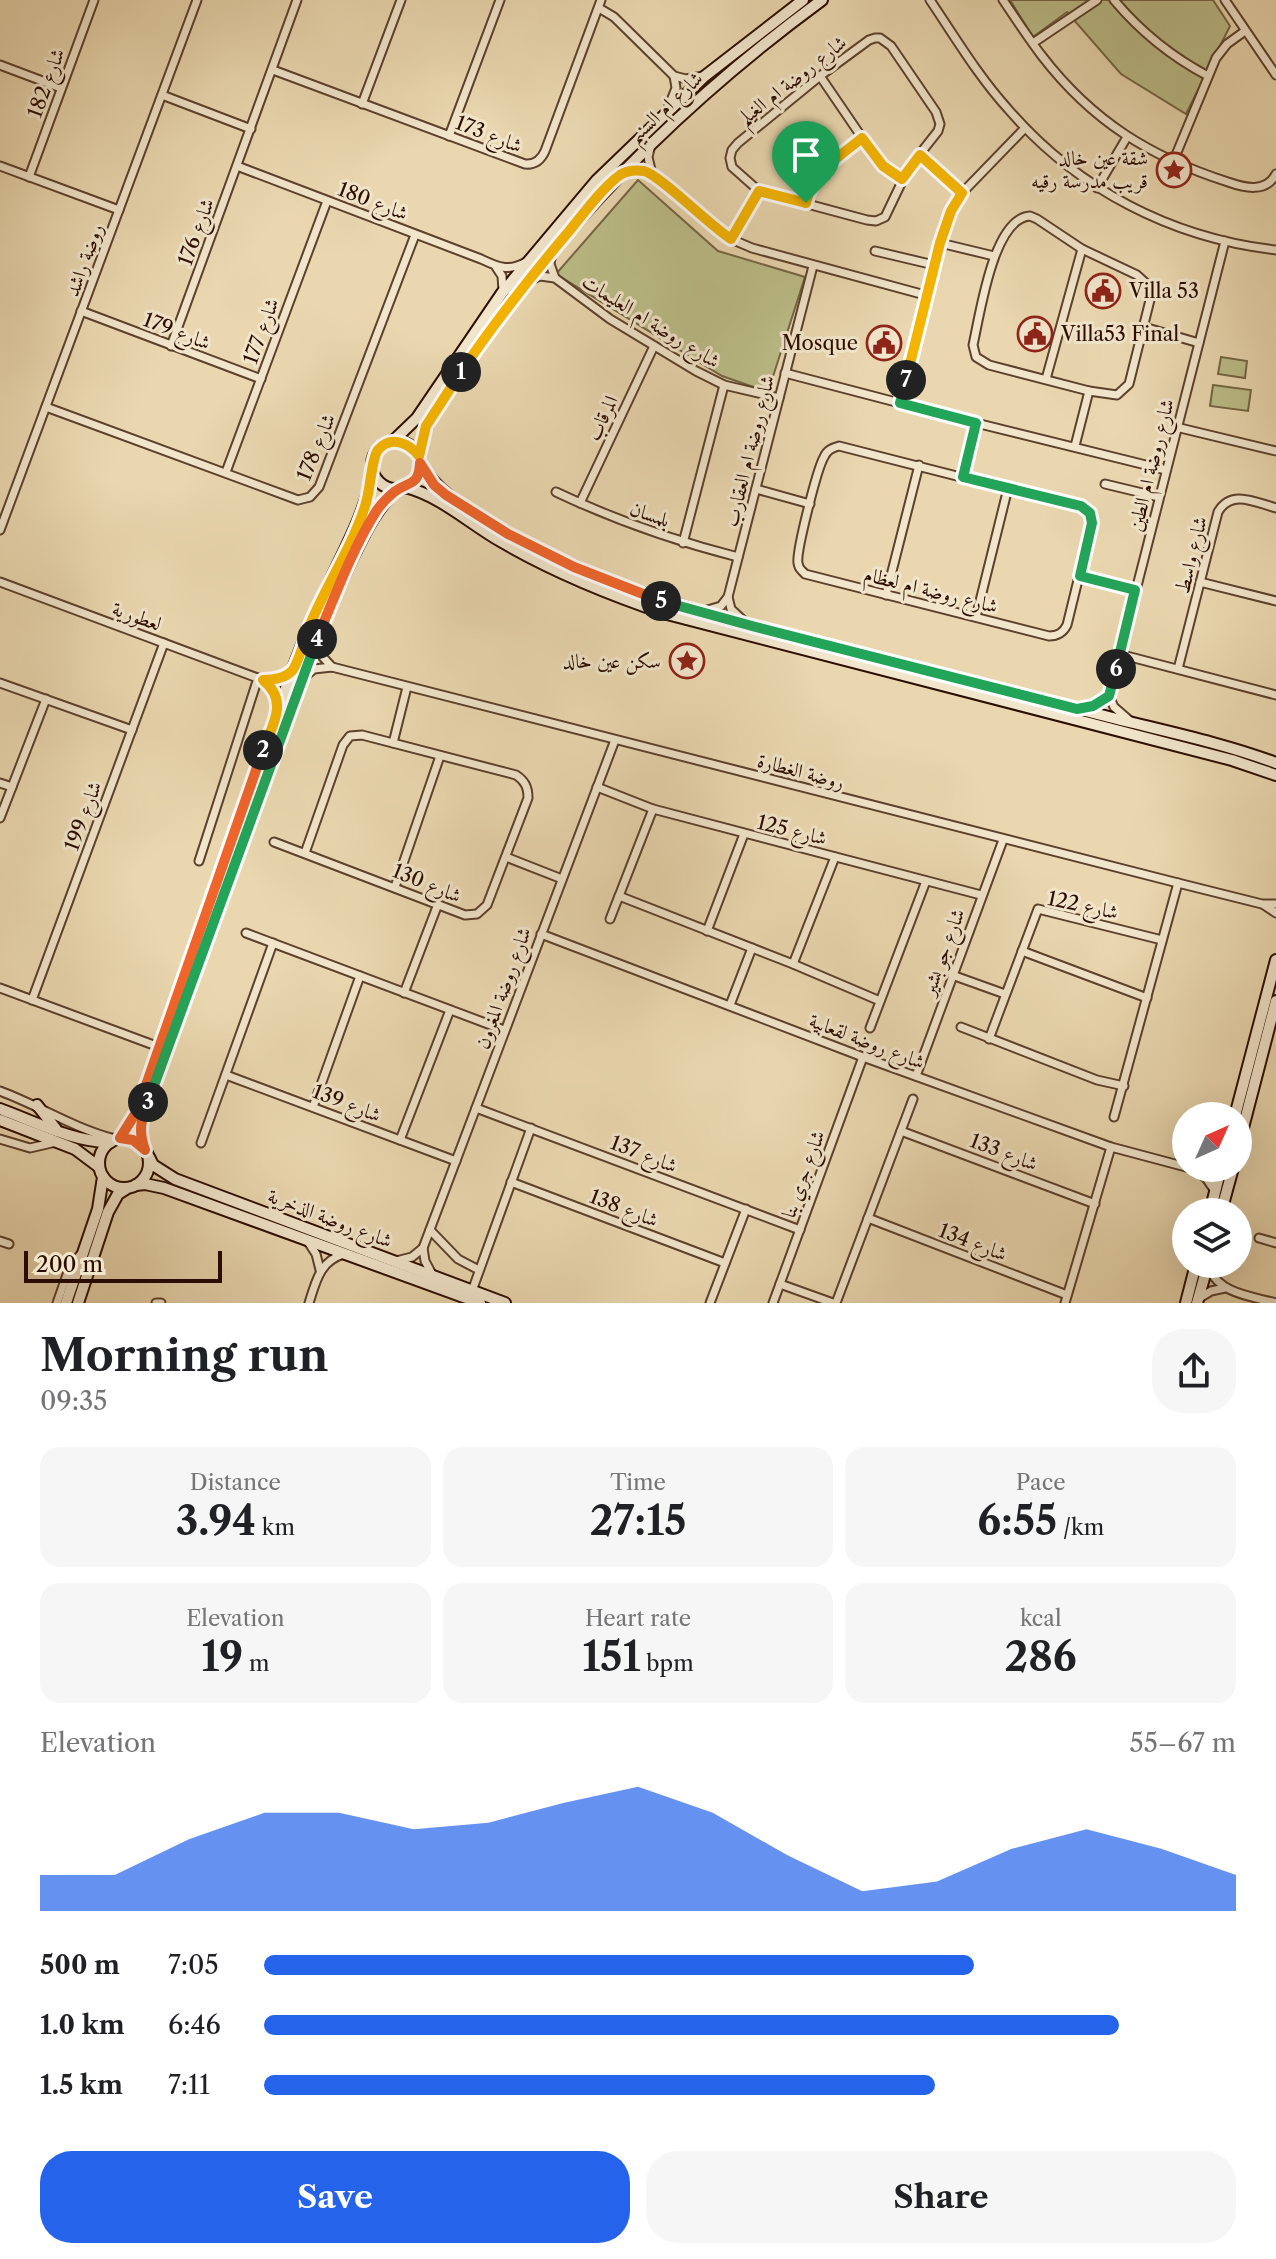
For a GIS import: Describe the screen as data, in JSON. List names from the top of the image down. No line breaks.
{"streets":{"street":["شارع روضة ام الغيلم","شارع 182","شارع ام السنيم","شارع 173","شارع 180","شارع 176","روضة راشد","شارع روضة ام العليمات","شارع 179","شارع 177","المرقاب","شارع 178","شارع روضة ام العقارب","شارع روضة ام الطين","بلمسان","شارع واسط","شارع روضة ام لعظام","لعطورية","روضة الغطارة","شارع 199","شارع 125","شارع 130","شارع 122","شارع جو بشير","شارع روضة المغرون","شارع روضة لقعابية","شارع 139","شارع 133","شارع 137","شارع جري بنا","شارع 138","شارع روضة الذخرية","شارع 134"]},"crossings":[["شارع ام السنيم","شارع روضة ام العليمات"],["شارع 173","شارع 176"],["شارع 180","شارع 176"],["شارع 180","شارع 177"],["شارع 180","شارع 178"],["شارع 176","شارع 179"],["روضة راشد","شارع 179"],["روضة راشد","شارع 178"],["شارع روضة ام العليمات","المرقاب"],["شارع روضة ام العليمات","شارع روضة ام العقارب"],["شارع 179","شارع 177"],["شارع 177","شارع 178"],["المرقاب","بلمسان"],["شارع روضة ام العقارب","بلمسان"],["لعطورية","شارع 199"],["روضة الغطارة","شارع جو بشير"],["روضة الغطارة","شارع روضة المغرون"],["شارع 125","شارع جو بشير"],["شارع 125","شارع روضة المغرون"],["شارع جو بشير","شارع روضة لقعابية"],["شارع روضة المغرون","شارع روضة لقعابية"],["شارع روضة المغرون","شارع 139"],["شارع روضة المغرون","شارع 137"],["شارع روضة لقعابية","شارع جري بنا"],["شارع 137","شارع جري بنا"]],"places":{"place":["شقة عين خالد قريب مدرسة رقيه","سكن عين خالد"],"public building":["Villa 53","Villa53 Final","Mosque"]},"scale_bar":"200 m","north":"top right","page":{"pins":["1","7","5","4","6","2","3"],"scale":"200 m","heading":["Morning run","09:35"],"stats":[["Distance","3.94 km"],["Time","27:15"],["Pace","6:55 /km"],["Elevation","19 m"],["Heart rate","151 bpm"],["kcal","286"]],"chart":["Elevation","55–67 m"],"list":[{"name":"500 m","note":"7:05"},{"name":"1.0 km","note":"6:46"},{"name":"1.5 km","note":"7:11"}],"buttons":["Save","Share"]}}
